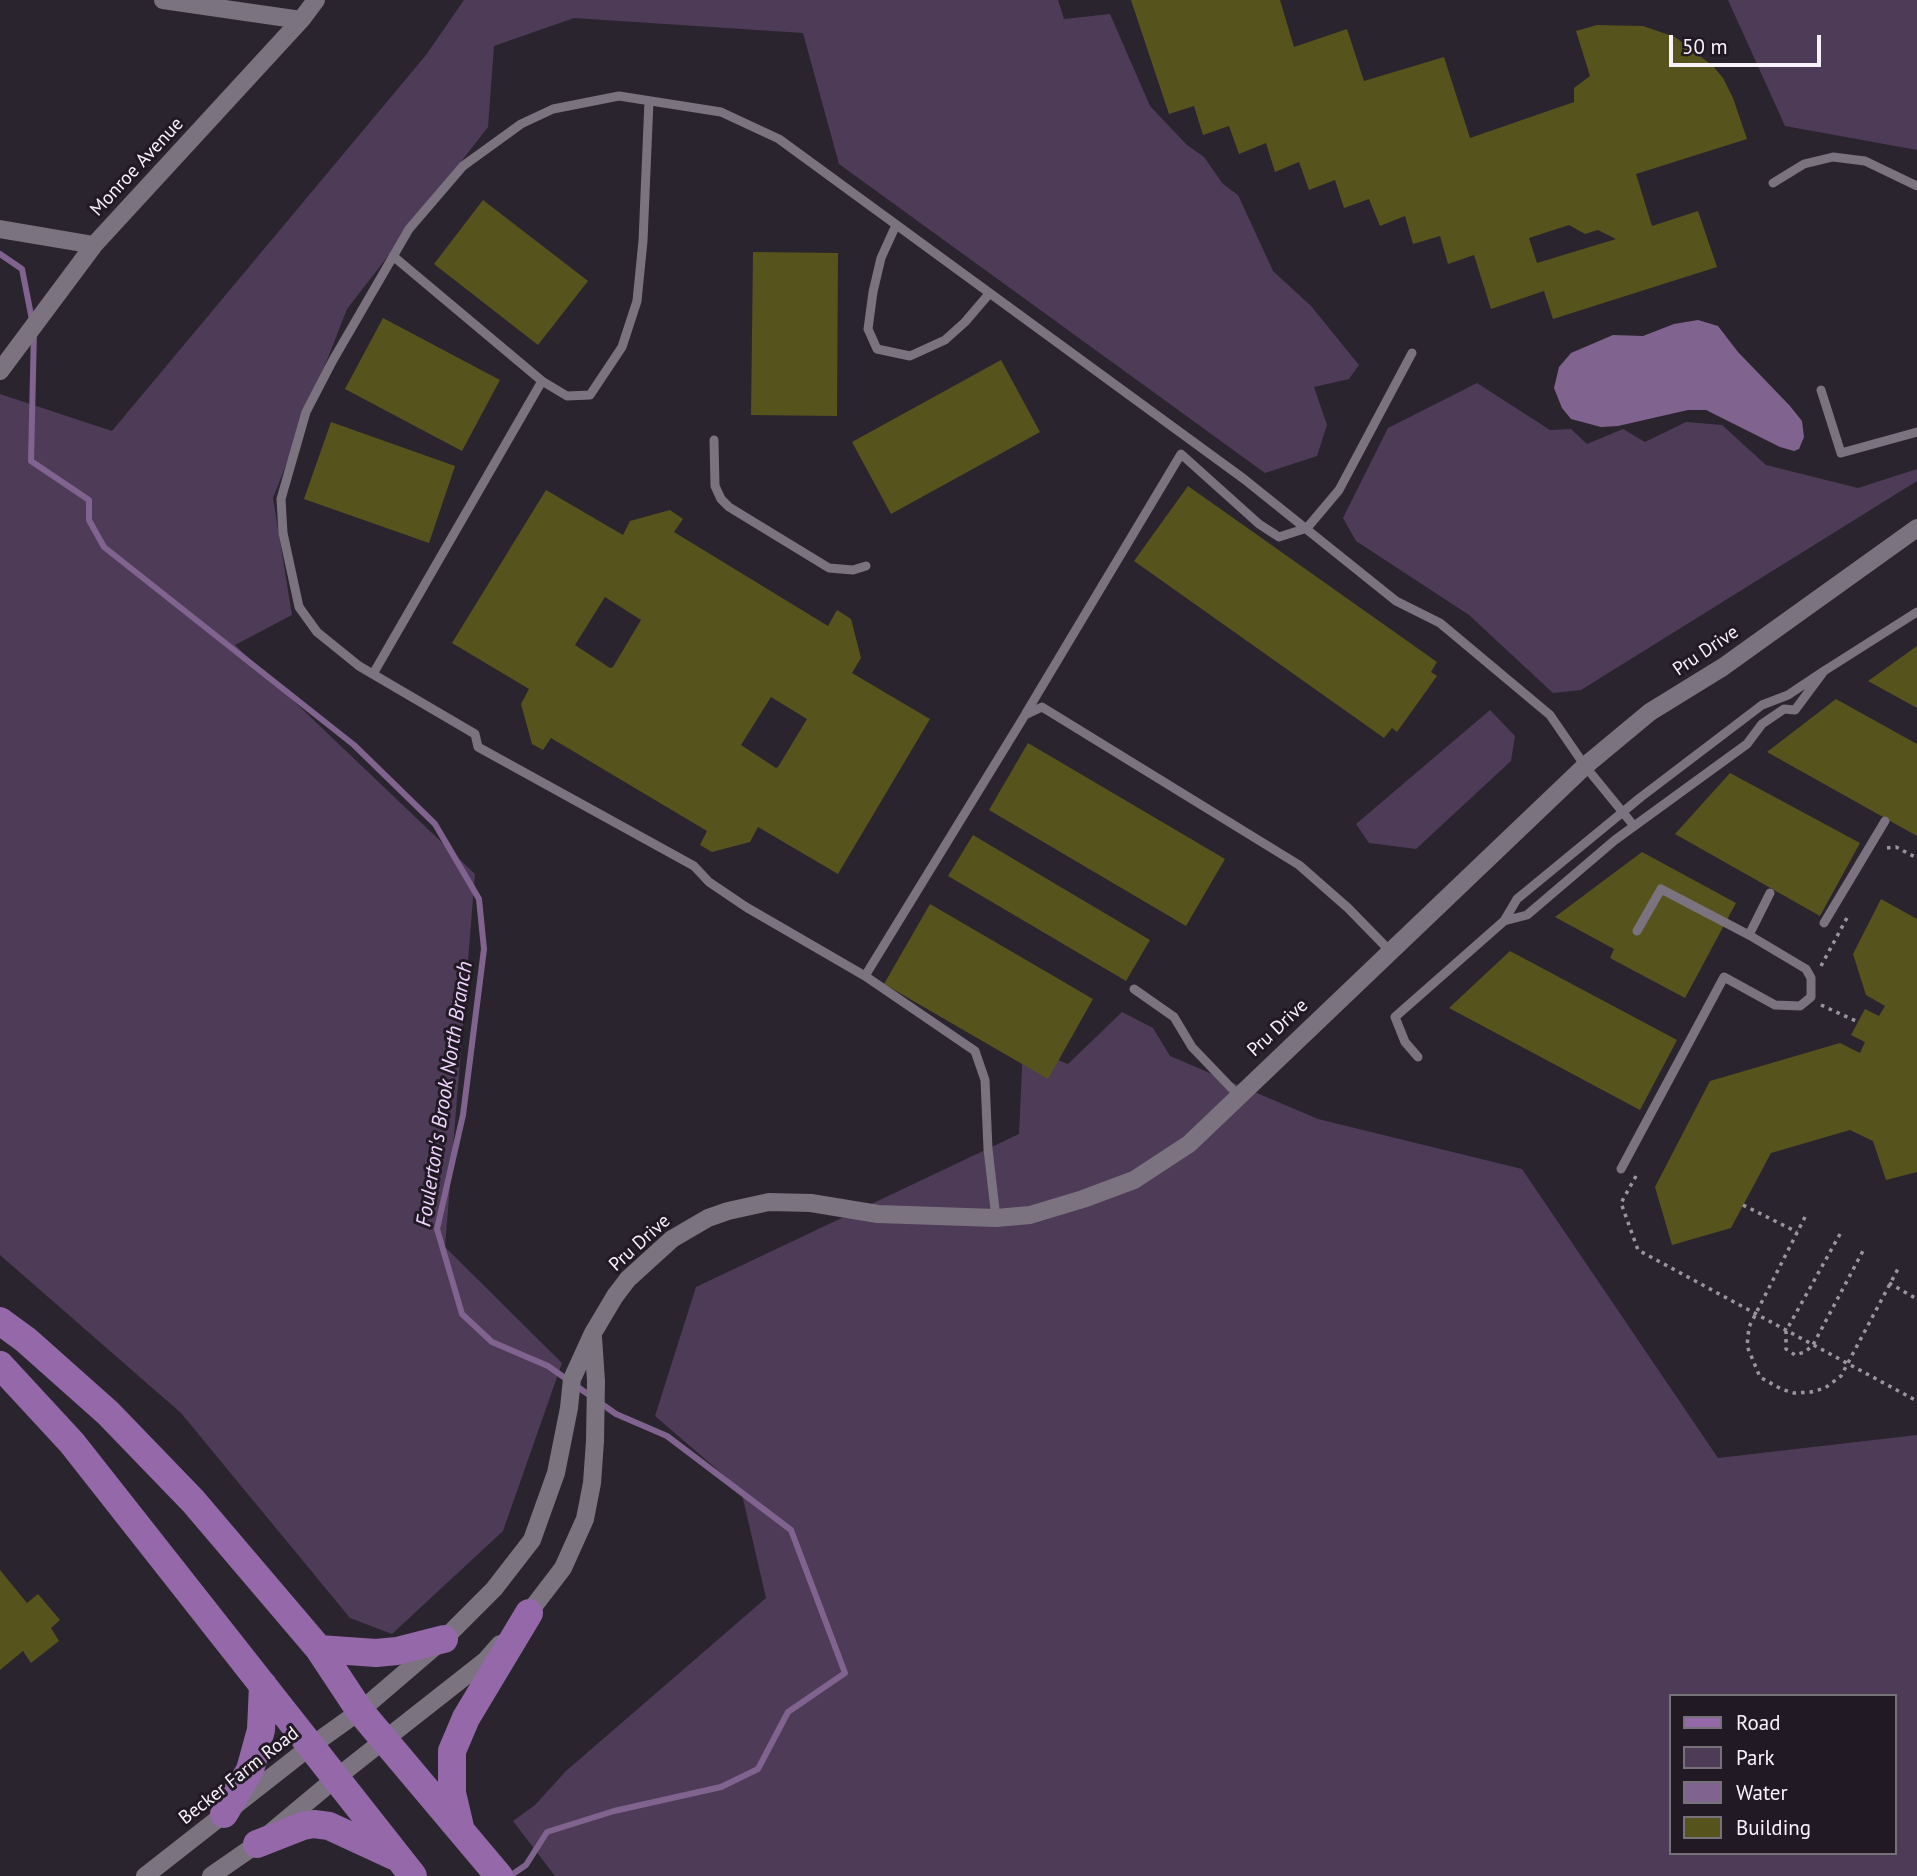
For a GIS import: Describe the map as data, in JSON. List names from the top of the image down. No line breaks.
{"streets":{"street":["Monroe Avenue","Pru Drive","Becker Farm Road"]},"crossings":[["Pru Drive","Becker Farm Road"]],"water":["Foulerton's Brook North Branch"],"legend":["Road","Park","Water","Building"],"scale_bar":"50 m"}
